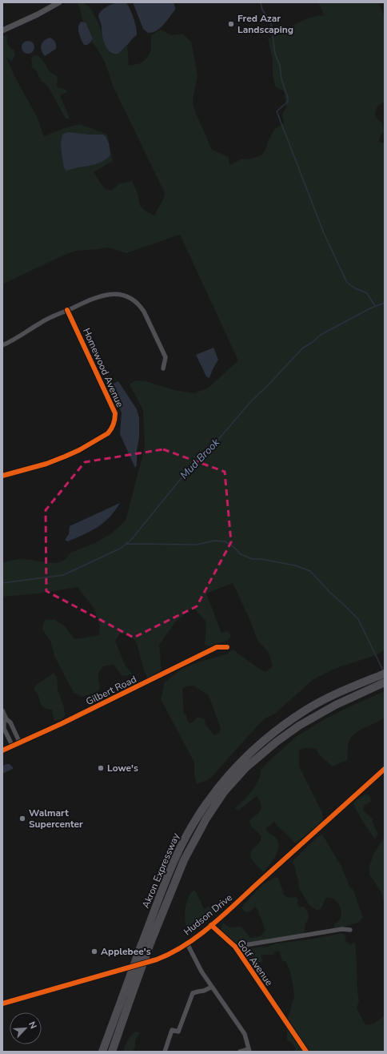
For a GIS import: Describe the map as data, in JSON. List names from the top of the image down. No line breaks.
{"streets":{"highway":["Akron Expressway"],"street":["Homewood Avenue","Gilbert Road","Hudson Drive","Golf Avenue"]},"crossings":[["Hudson Drive","Golf Avenue"]],"water":["Mud Brook"],"places":["Fred Azar Landscaping","Lowe's","Walmart Supercenter","Applebee's"],"north":"top right"}
